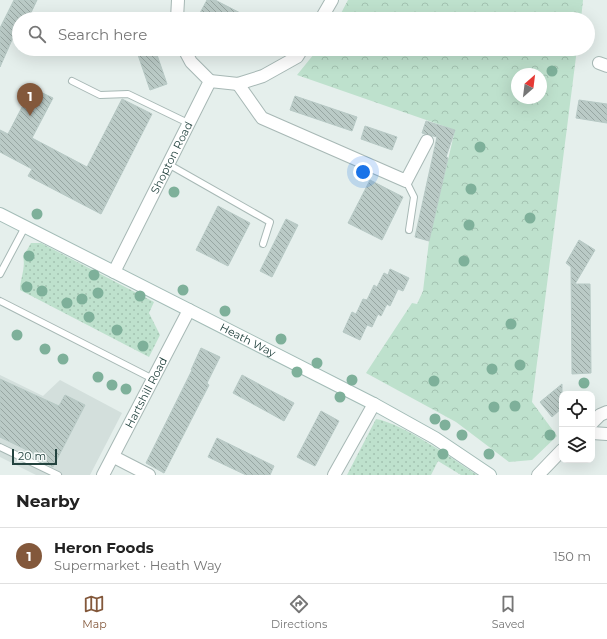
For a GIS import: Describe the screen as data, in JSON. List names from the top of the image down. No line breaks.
{"streets":{"street":["Shopton Road","Heath Way","Hartshill Road"]},"crossings":[["Shopton Road","Heath Way"],["Heath Way","Hartshill Road"]],"scale_bar":"20 m","north":"top right","page":{"search":"Search here","pins":"1","scale":"20 m","heading":"Nearby","list":[{"mark":"1","name":"Heron Foods","note":"Supermarket · Heath Way","value":"150 m"}],"nav":["Map","Directions","Saved"]}}
